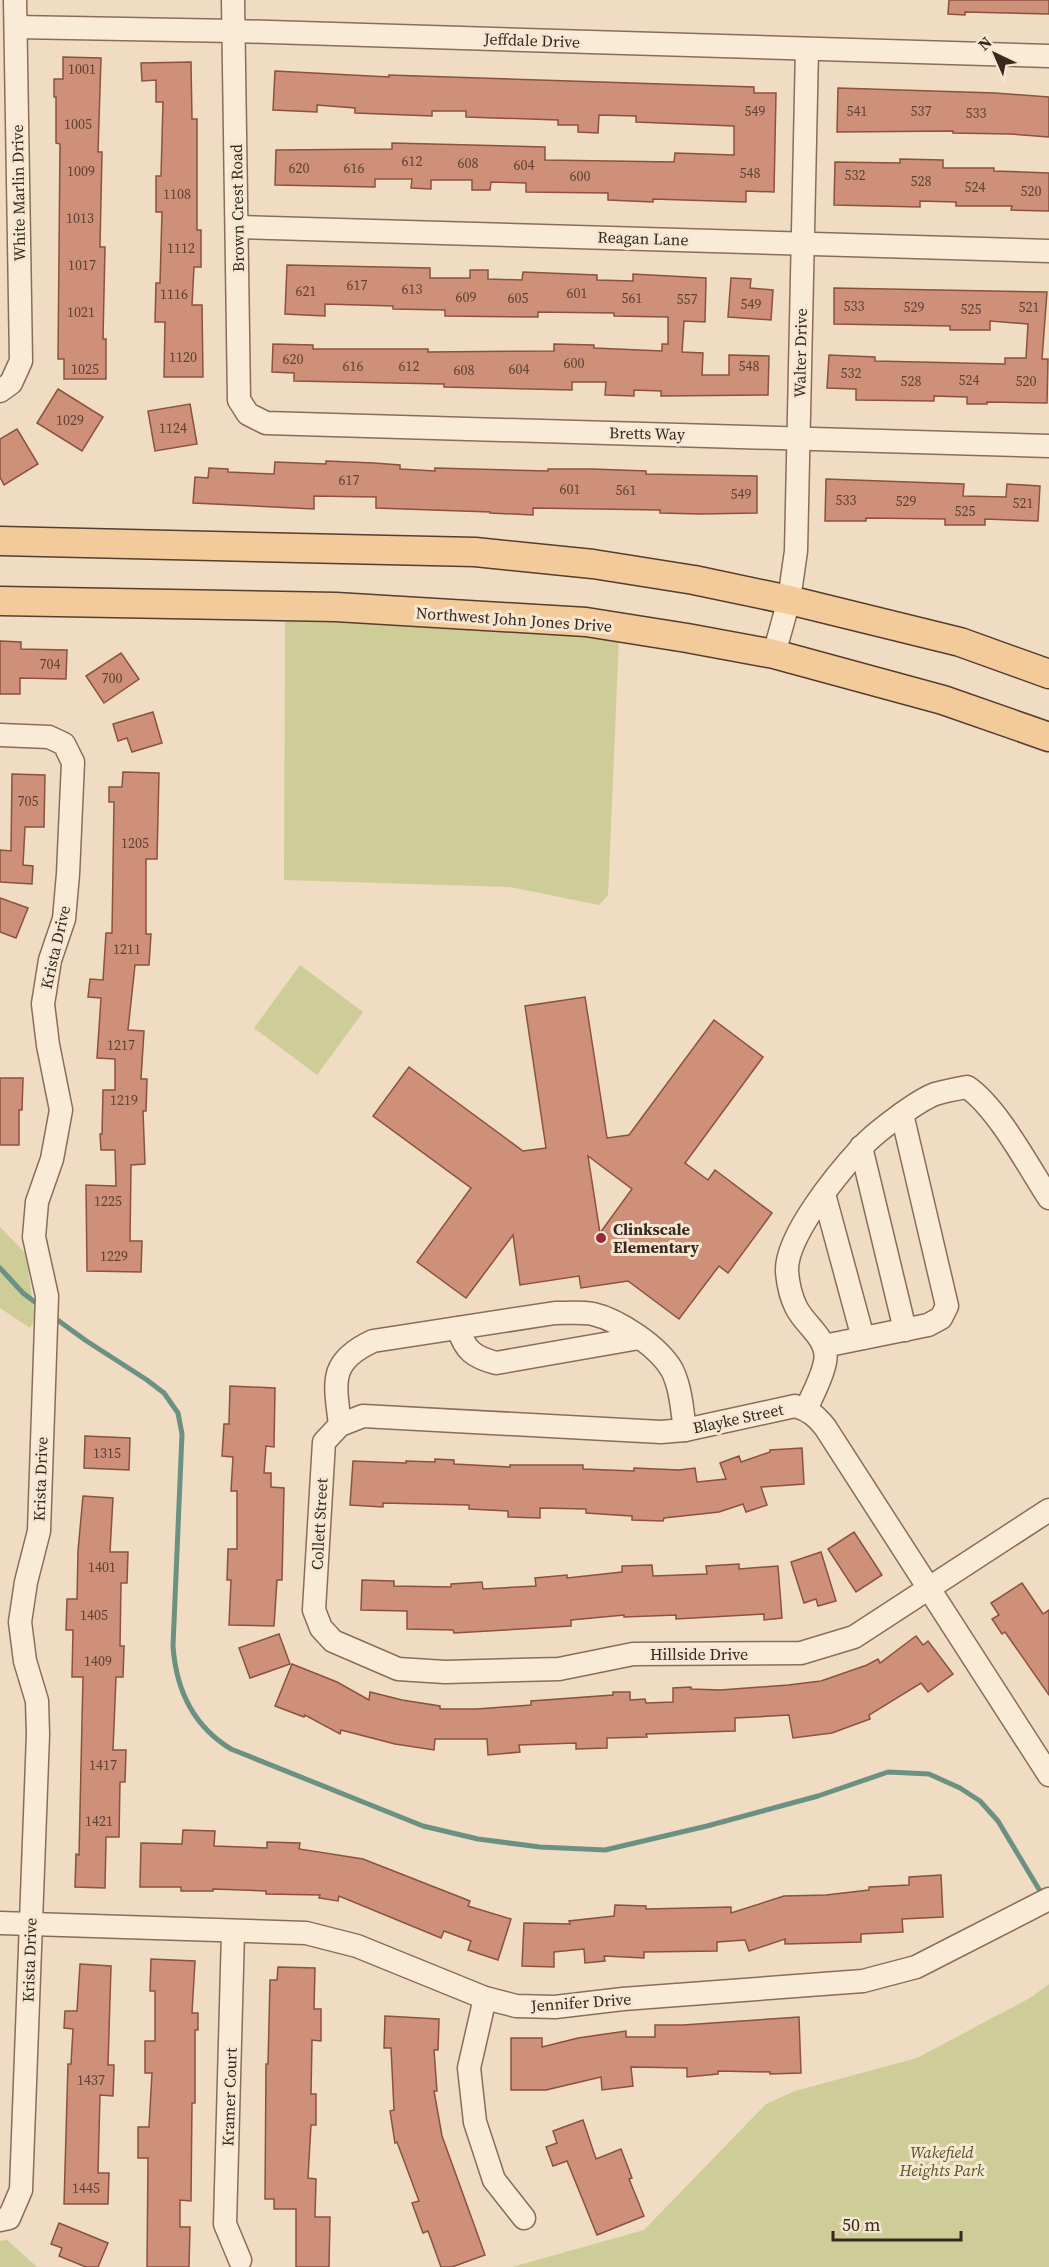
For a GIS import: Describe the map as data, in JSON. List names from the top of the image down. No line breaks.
{"streets":{"main road":["Northwest John Jones Drive"],"street":["Jeffdale Drive","White Marlin Drive","Brown Crest Road","Reagan Lane","Walter Drive","Bretts Way","Krista Drive","Blayke Street","Collett Street","Hillside Drive","Jennifer Drive","Kramer Court"]},"crossings":[["Jeffdale Drive","White Marlin Drive"],["Jeffdale Drive","Brown Crest Road"],["Jeffdale Drive","Walter Drive"],["Brown Crest Road","Reagan Lane"],["Brown Crest Road","Bretts Way"],["Reagan Lane","Walter Drive"],["Walter Drive","Bretts Way"],["Walter Drive","Northwest John Jones Drive"],["Krista Drive","Jennifer Drive"],["Blayke Street","Collett Street"],["Blayke Street","Hillside Drive"],["Collett Street","Hillside Drive"],["Jennifer Drive","Kramer Court"]],"parks":["Wakefield Heights Park"],"places":["Clinkscale Elementary"],"house_numbers":["1001","549","541","537","533","1005","612","608","604","620","616","1009","548","532","600","528","524","520","1108","1013","1112","1017","617","613","621","601","1116","609","605","561","557","549","533","529","521","525","1021","1120","620","600","616","612","548","1025","604","608","532","524","528","520","1029","1124","617","601","561","549","533","529","521","525","704","700","705","1205","1211","1217","1219","1225","1229","1315","1401","1405","1409","1417","1421","1437","1445"],"scale_bar":"50 m","north":"top left"}
